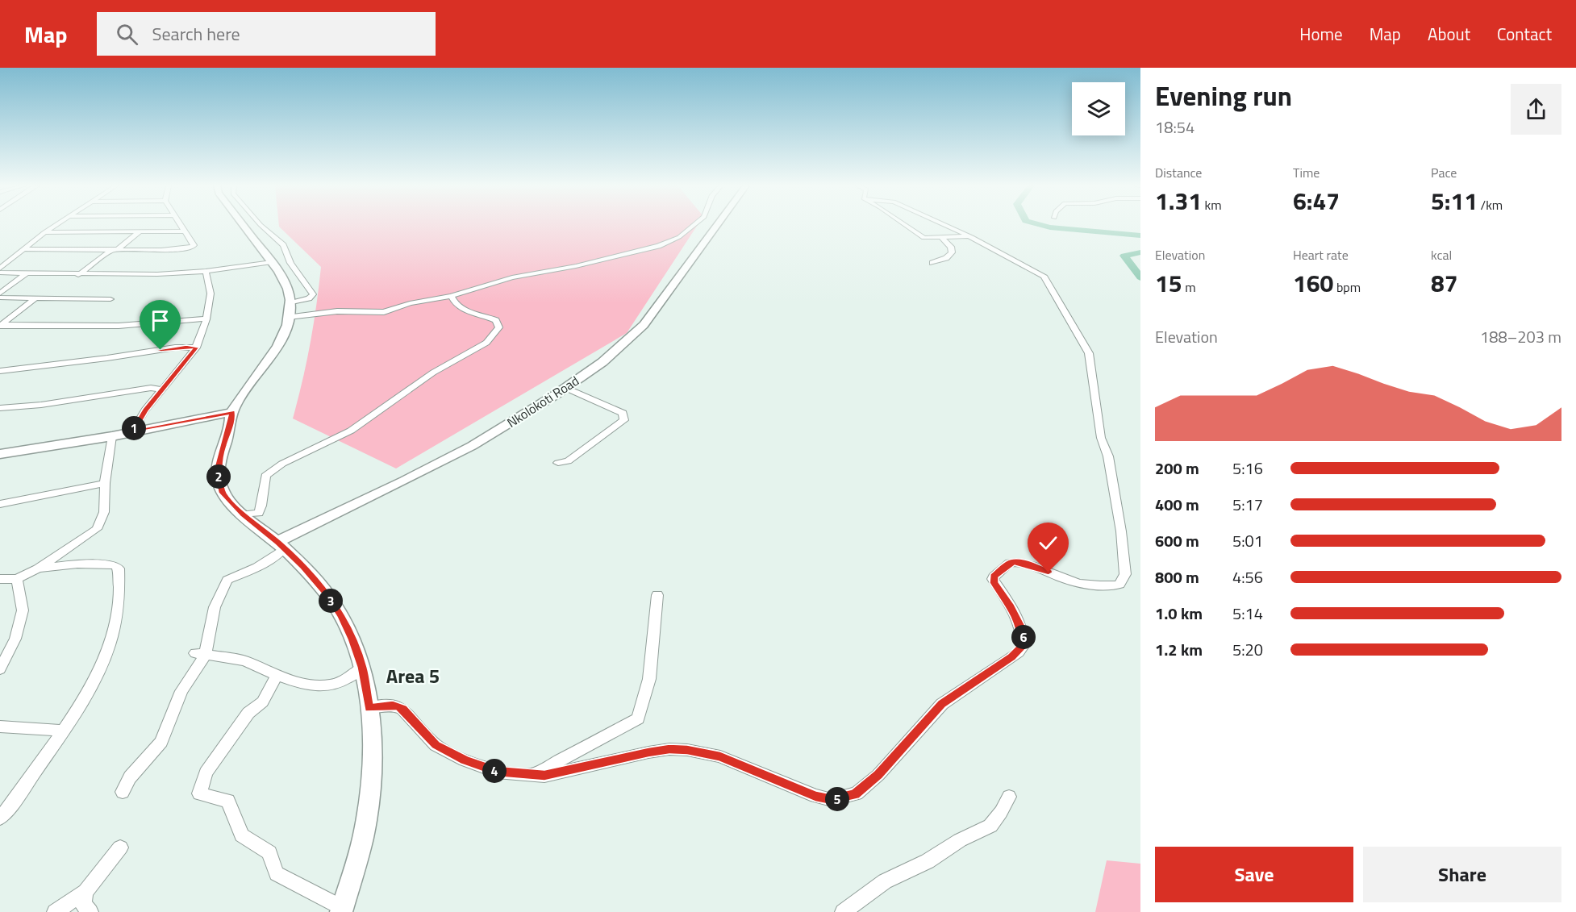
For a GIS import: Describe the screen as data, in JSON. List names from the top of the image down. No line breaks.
{"streets":{"main road":["Nkolokoti Road"]},"districts":["Area 5"],"page":{"header":"Map","search":"Search here","nav":["Home","Map","About","Contact"],"heading":["Evening run","18:54"],"stats":[["Distance","1.31 km"],["Time","6:47"],["Pace","5:11 /km"],["Elevation","15 m"],["Heart rate","160 bpm"],["kcal","87"]],"chart":["Elevation","188–203 m"],"pins":["1","2","3","6","4","5"],"list":[{"name":"200 m","note":"5:16"},{"name":"400 m","note":"5:17"},{"name":"600 m","note":"5:01"},{"name":"800 m","note":"4:56"},{"name":"1.0 km","note":"5:14"},{"name":"1.2 km","note":"5:20"}],"buttons":["Save","Share"]}}
